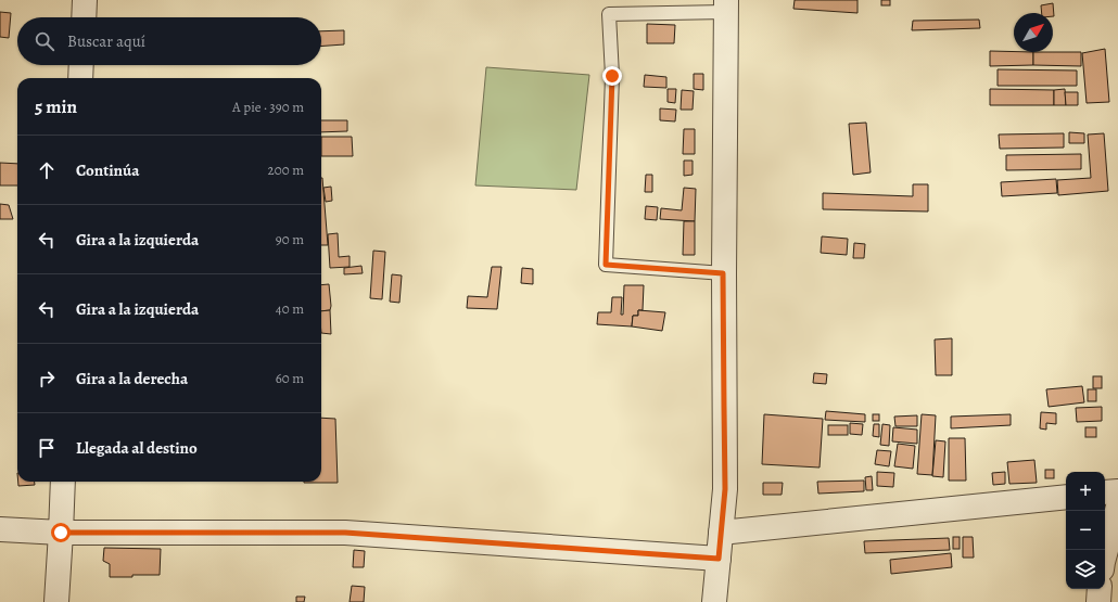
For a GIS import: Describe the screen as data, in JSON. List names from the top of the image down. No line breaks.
{"north":"top right","page":{"search":"Buscar aquí","heading":["5 min","A pie · 390 m"],"list":[["Continúa","200 m"],["Gira a la izquierda","90 m"],["Gira a la izquierda","40 m"],["Gira a la derecha","60 m"],"Llegada al destino"],"map_buttons":["+","−"]}}
